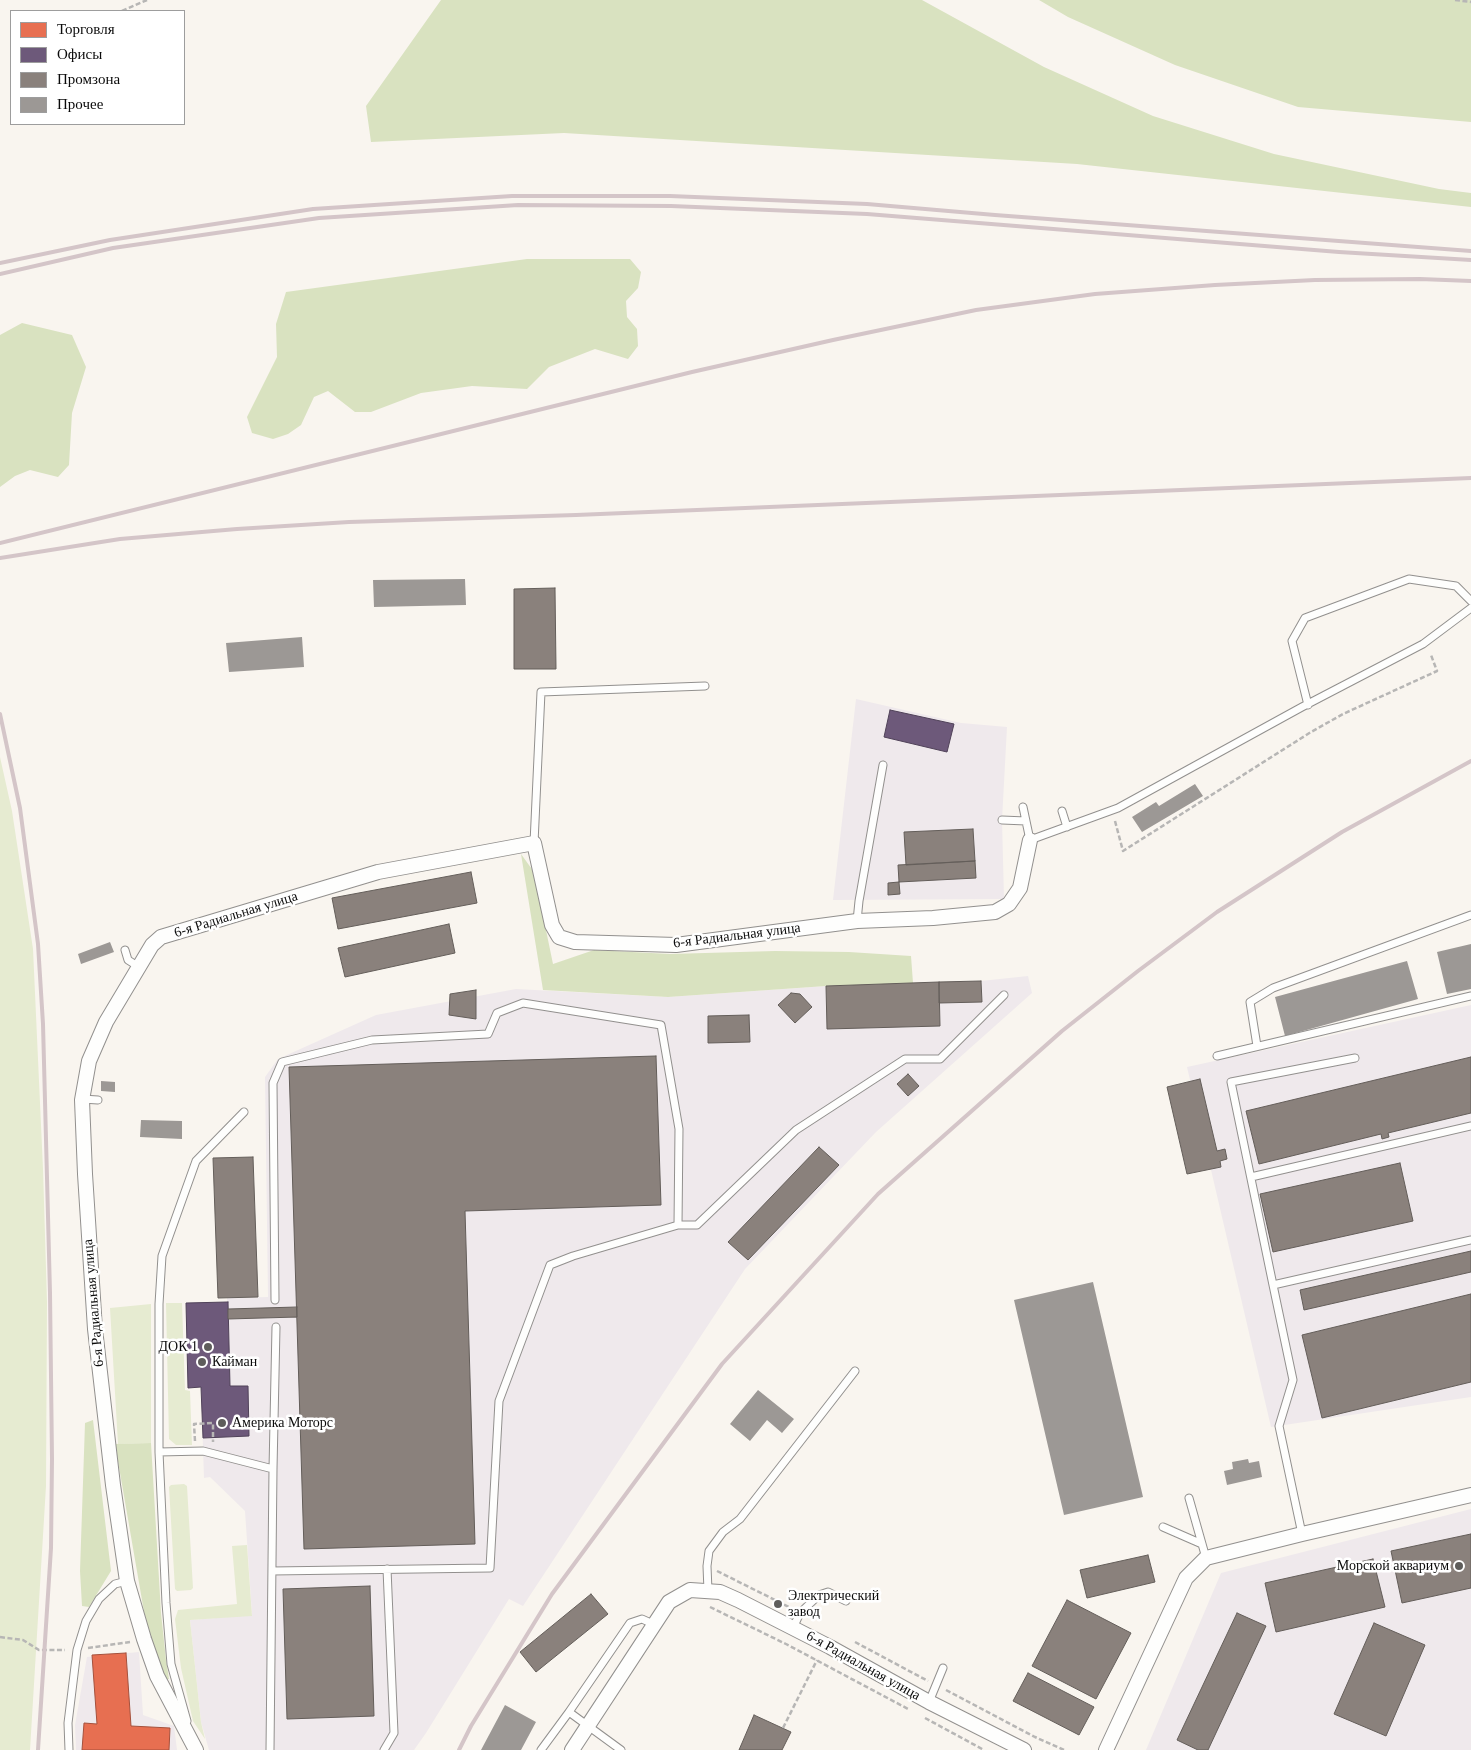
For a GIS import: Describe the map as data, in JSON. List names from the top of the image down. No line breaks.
{"streets":{"street":["6-я Радиальная улица"]},"places":["ДОК 1","Кайман","Америка Моторс","Морской аквариум","Электрический завод"],"legend":["Торговля","Офисы","Промзона","Прочее"]}
